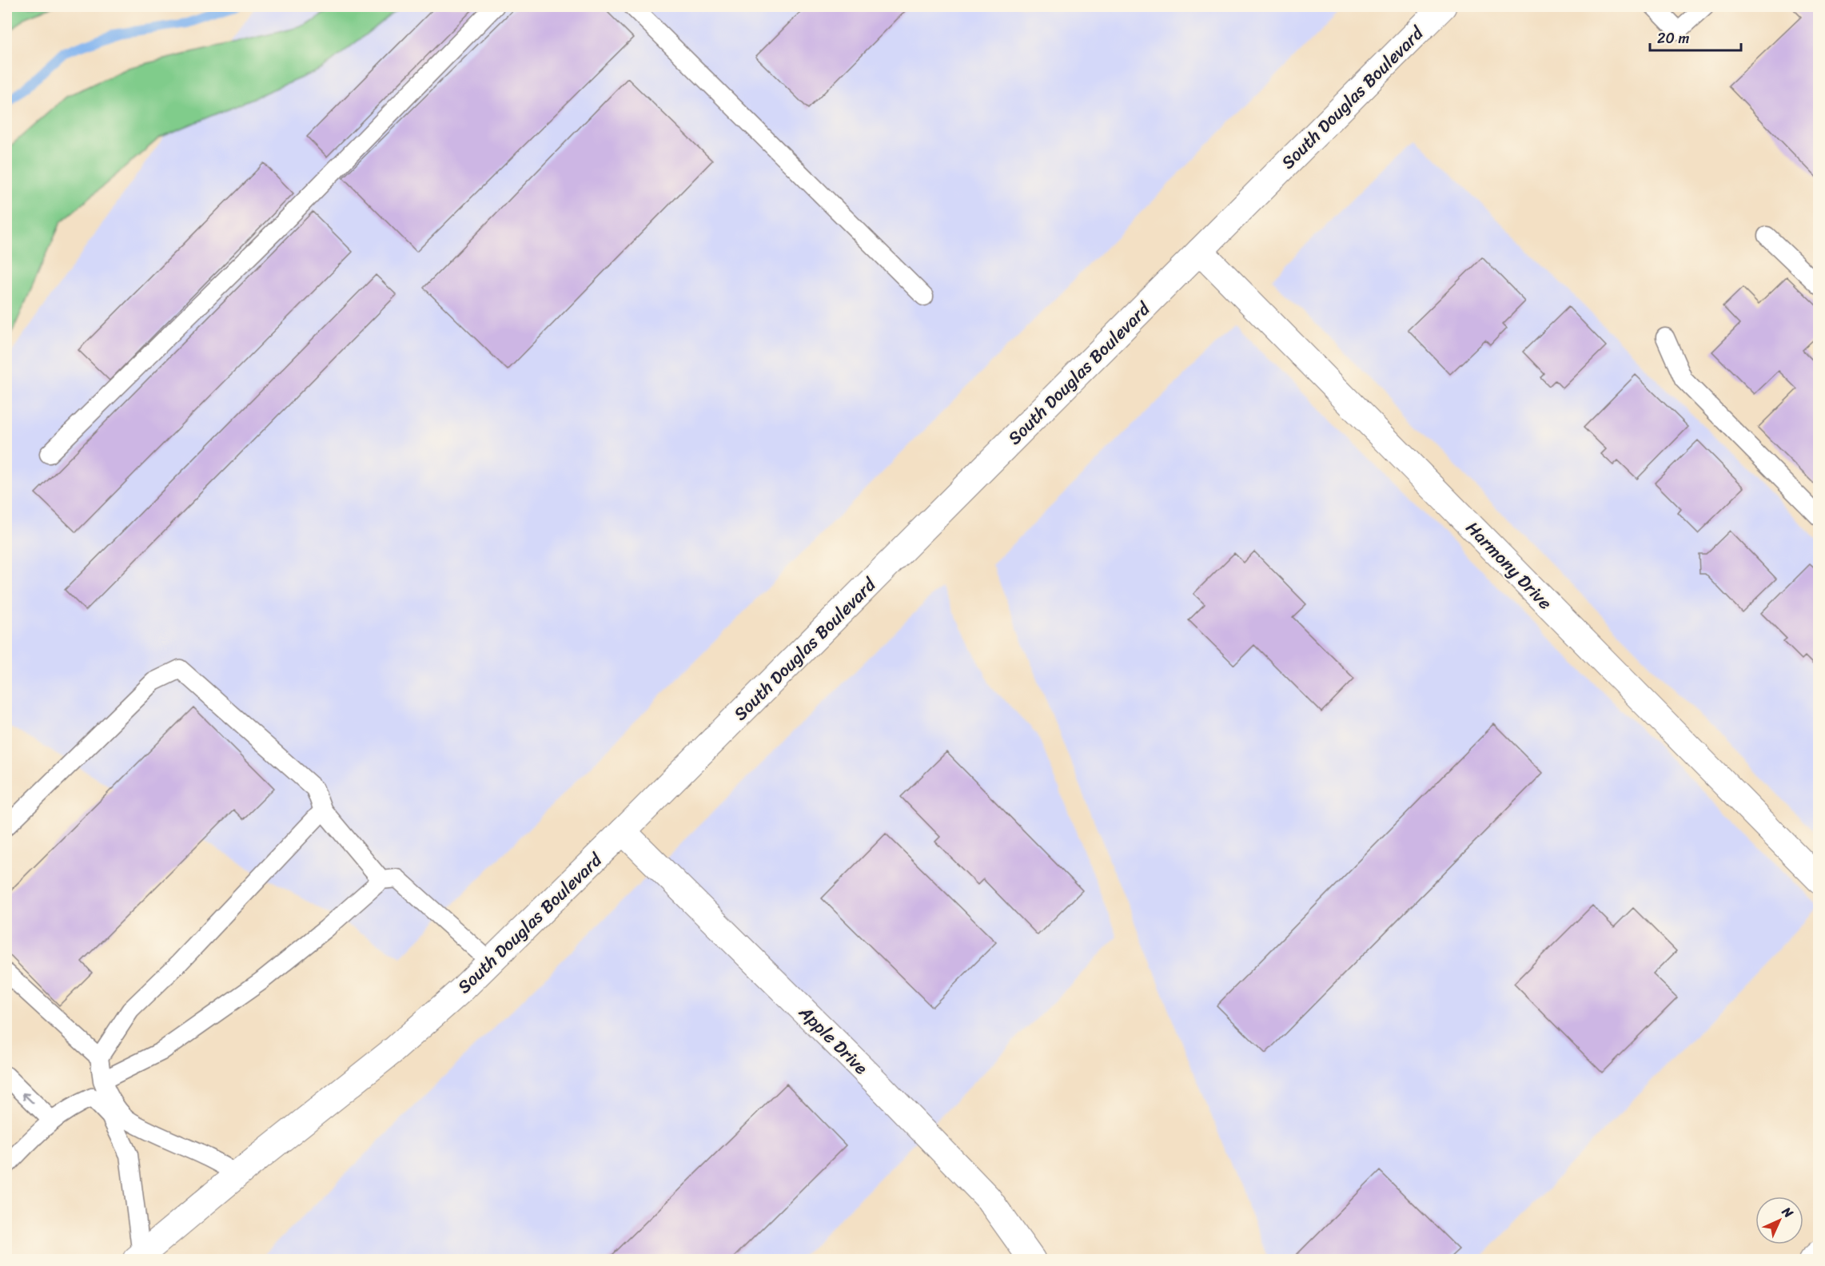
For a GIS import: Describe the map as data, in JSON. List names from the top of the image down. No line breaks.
{"streets":{"main road":["South Douglas Boulevard","Harmony Drive","Apple Drive"]},"crossings":[["South Douglas Boulevard","Harmony Drive"],["South Douglas Boulevard","Apple Drive"]],"scale_bar":"20 m","north":"top right"}
